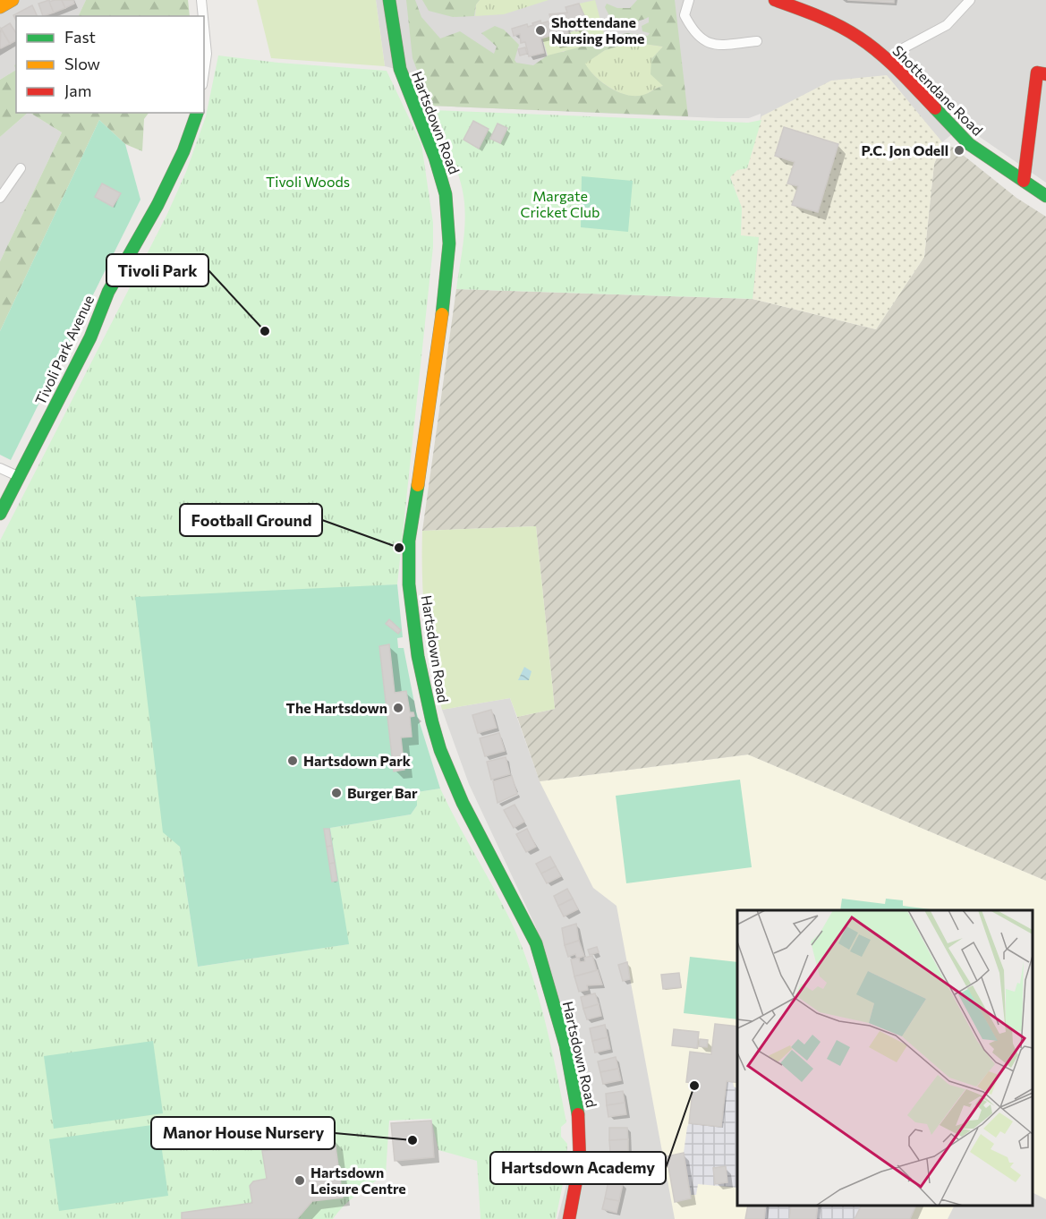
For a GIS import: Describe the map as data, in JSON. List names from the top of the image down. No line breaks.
{"streets":{"main road":["Shottendane Road","Hartsdown Road","Tivoli Park Avenue"]},"parks":["Tivoli Woods","Margate Cricket Club"],"places":["Shottendane Nursing Home","P.C. Jon Odell","Tivoli Park","Football Ground","The Hartsdown","Hartsdown Park","Burger Bar","Hartsdown Academy","Manor House Nursery","Hartsdown Leisure Centre"],"legend":["Fast","Slow","Jam"]}
